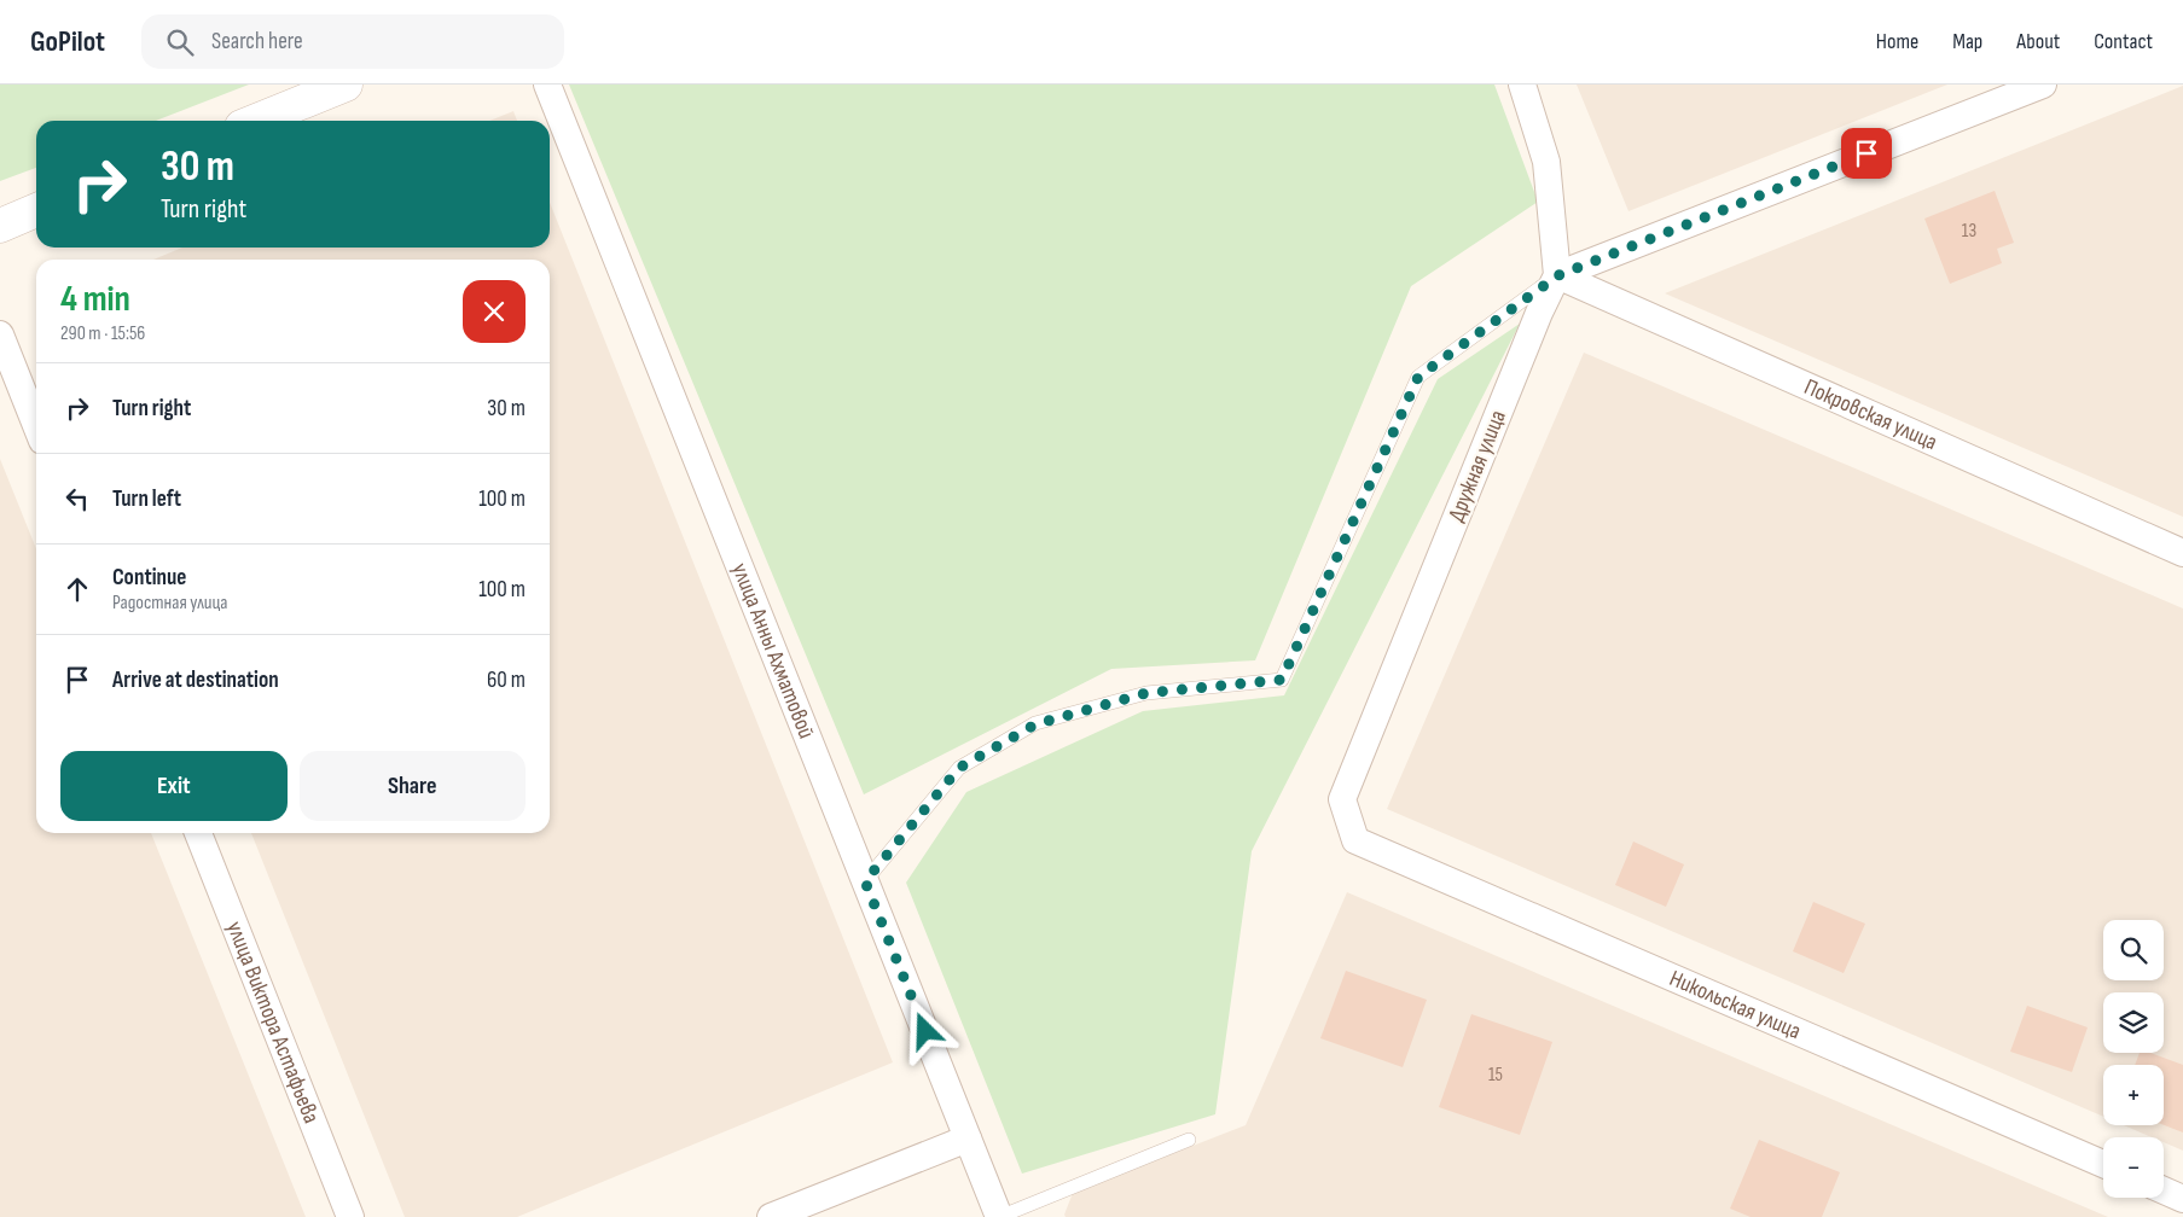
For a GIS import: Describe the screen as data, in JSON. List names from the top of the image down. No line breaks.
{"streets":{"street":["Покровская улица","Дружная улица","улица Анны Ахматовой","Никольская улица","улица Виктора Астафьева"]},"crossings":[["Покровская улица","Дружная улица"],["Дружная улица","Никольская улица"]],"house_numbers":["13","15"],"page":{"header":"GoPilot","search":"Search here","nav":["Home","Map","About","Contact"],"turn":["30 m","Turn right"],"heading":["4 min","290 m · 15:56"],"list":[{"name":"Turn right","value":"30 m"},{"name":"Turn left","value":"100 m"},{"name":"Continue","note":"Радостная улица","value":"100 m"},{"name":"Arrive at destination","value":"60 m"}],"buttons":["Exit","Share"],"map_buttons":["+","−"]}}
